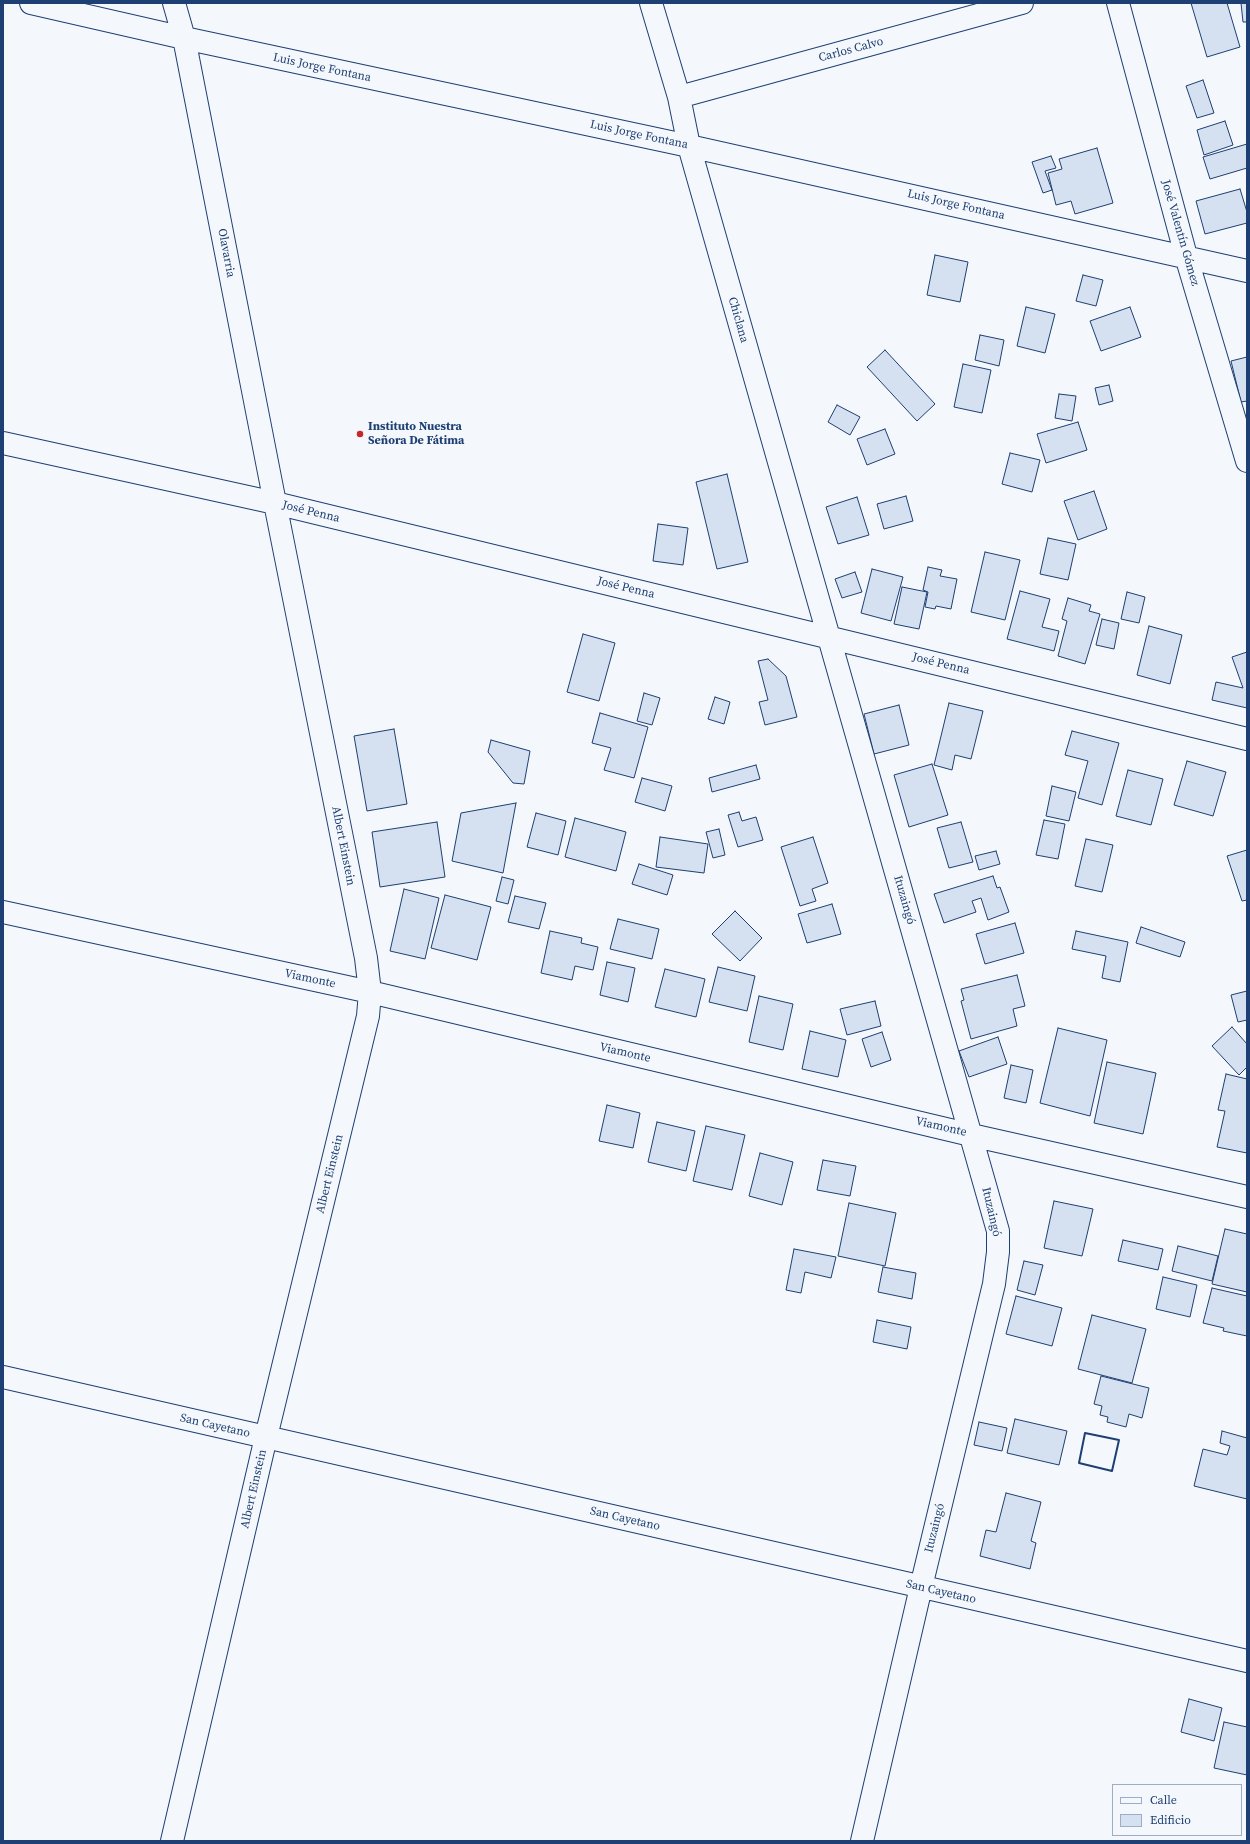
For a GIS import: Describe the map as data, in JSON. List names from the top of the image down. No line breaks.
{"streets":{"street":["Carlos Calvo","Luis Jorge Fontana","José Valentín Gómez","Olavarria","Chiclana","José Penna","Albert Einstein","Ituzaingó","Viamonte","San Cayetano"]},"crossings":[["Carlos Calvo","Chiclana"],["Luis Jorge Fontana","José Valentín Gómez"],["Luis Jorge Fontana","Olavarria"],["Luis Jorge Fontana","Chiclana"],["Olavarria","José Penna"],["Olavarria","Albert Einstein"],["Chiclana","José Penna"],["Chiclana","Ituzaingó"],["José Penna","Albert Einstein"],["José Penna","Ituzaingó"],["Albert Einstein","Viamonte"],["Albert Einstein","San Cayetano"],["Ituzaingó","Viamonte"],["Ituzaingó","San Cayetano"]],"places":["Instituto Nuestra Señora De Fátima"],"legend":["Calle","Edificio"]}
